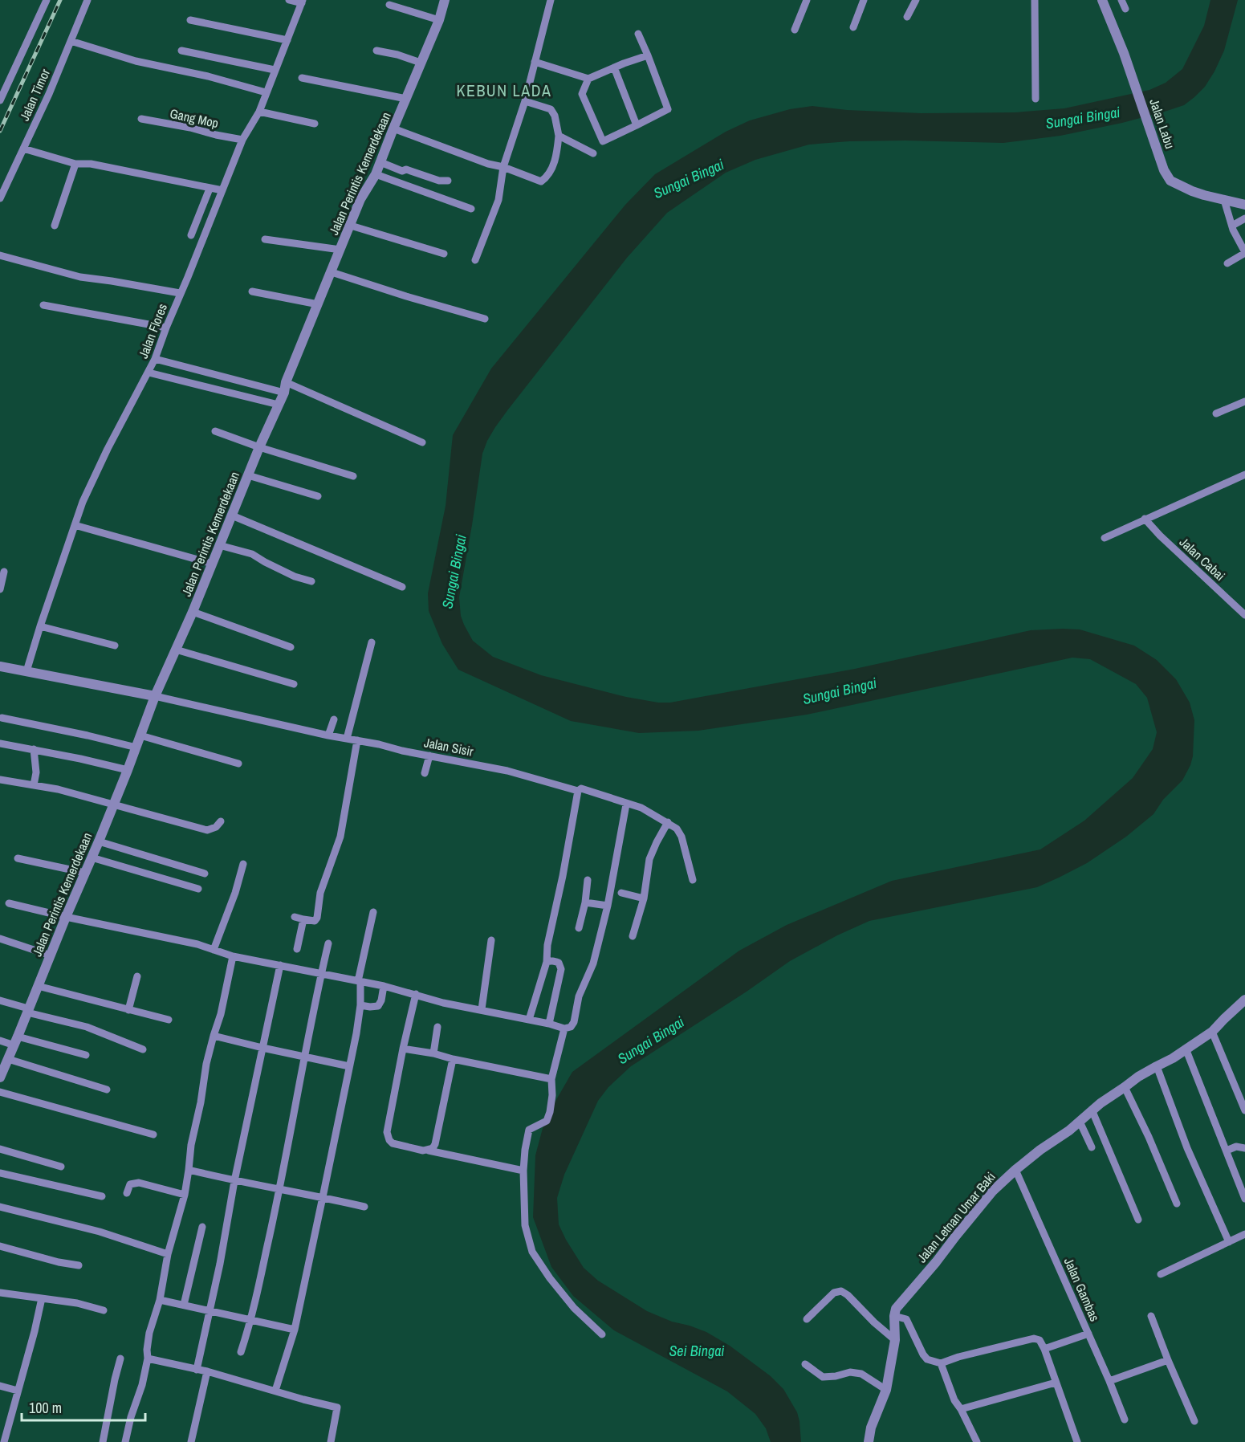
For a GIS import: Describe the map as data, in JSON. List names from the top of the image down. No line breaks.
{"streets":{"street":["Jalan Timor","Gang Mop","Jalan Labu","Jalan Perintis Kemerdekaan","Jalan Flores","Jalan Cabai","Jalan Sisir","Jalan Letnan Umar Baki","Jalan Gambas"]},"crossings":[["Gang Mop","Jalan Flores"],["Jalan Perintis Kemerdekaan","Jalan Sisir"],["Jalan Letnan Umar Baki","Jalan Gambas"]],"districts":["KEBUN LADA"],"water":["Sungai Bingai","Sei Bingai"],"scale_bar":"100 m"}
